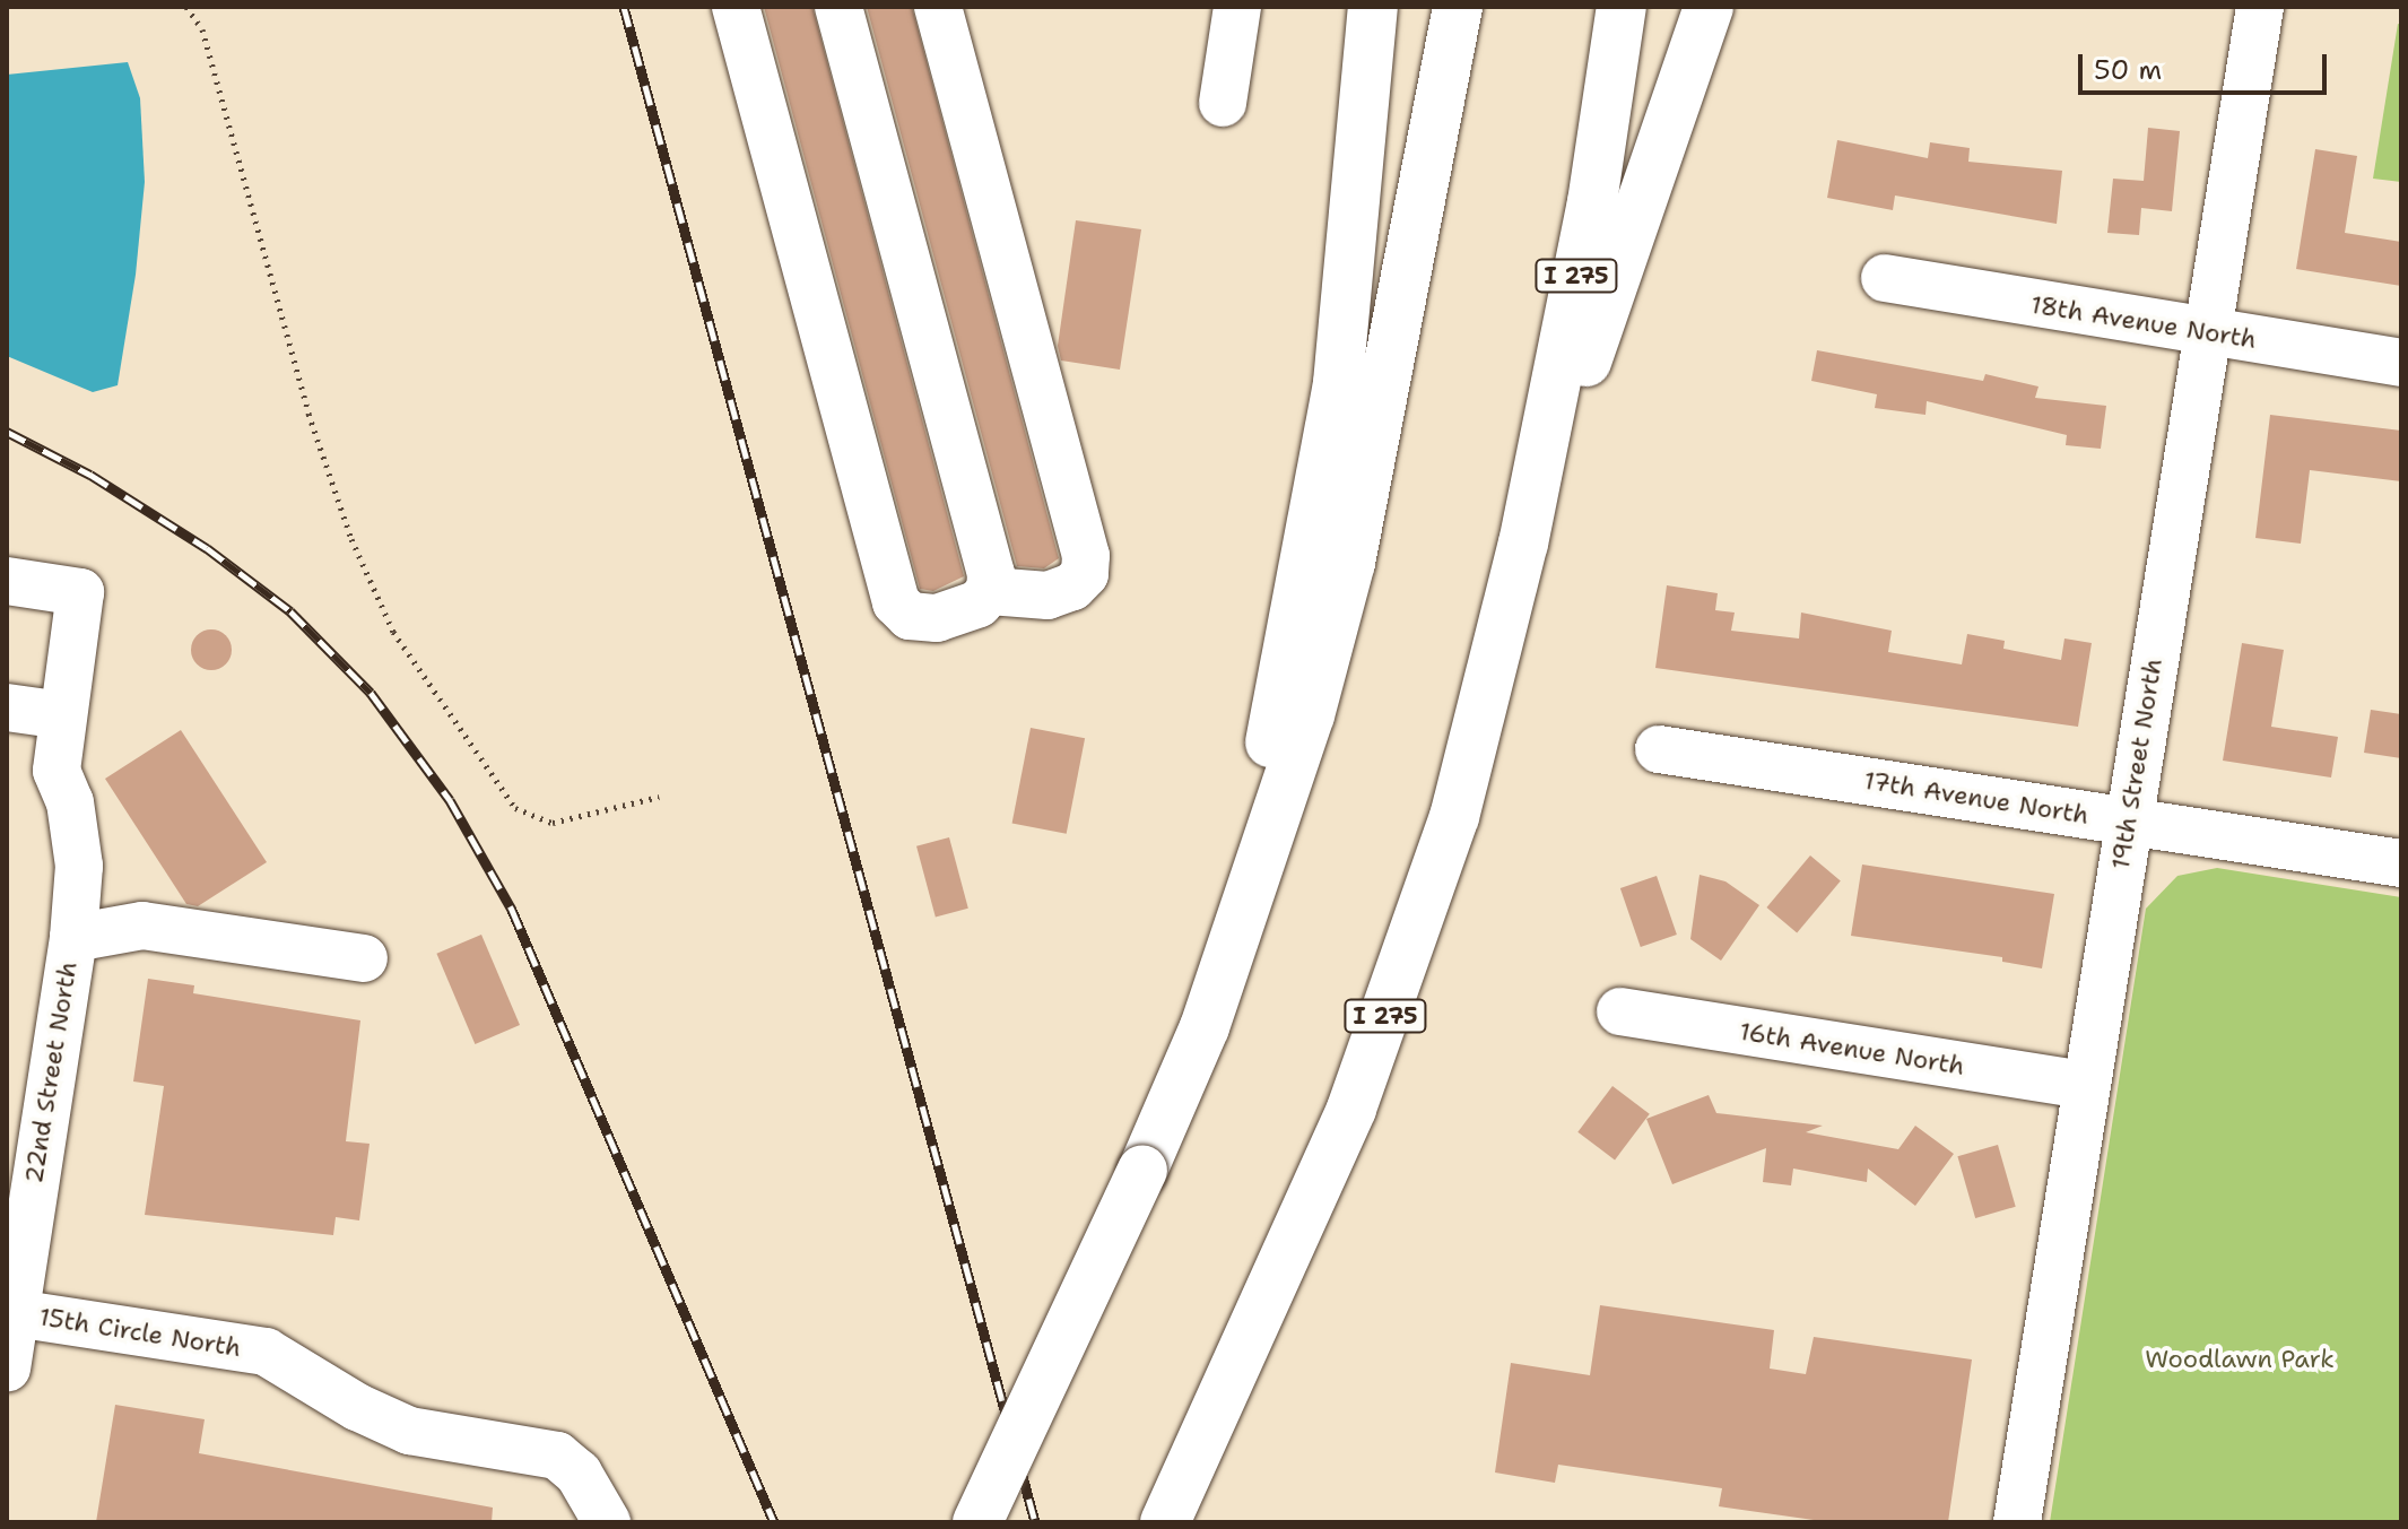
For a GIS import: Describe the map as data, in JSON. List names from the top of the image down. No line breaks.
{"streets":{"highway":["I 275"],"street":["18th Avenue North","19th Street North","17th Avenue North","16th Avenue North","22nd Street North","15th Circle North"]},"crossings":[["18th Avenue North","19th Street North"],["19th Street North","17th Avenue North"],["19th Street North","16th Avenue North"],["22nd Street North","15th Circle North"]],"parks":["Woodlawn Park"],"scale_bar":"50 m"}
